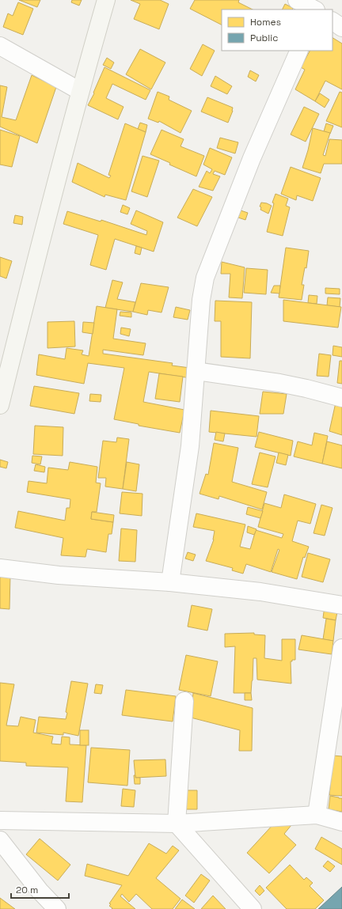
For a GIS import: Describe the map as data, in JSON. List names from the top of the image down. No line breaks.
{"legend":["Homes","Public"],"scale_bar":"20 m"}
